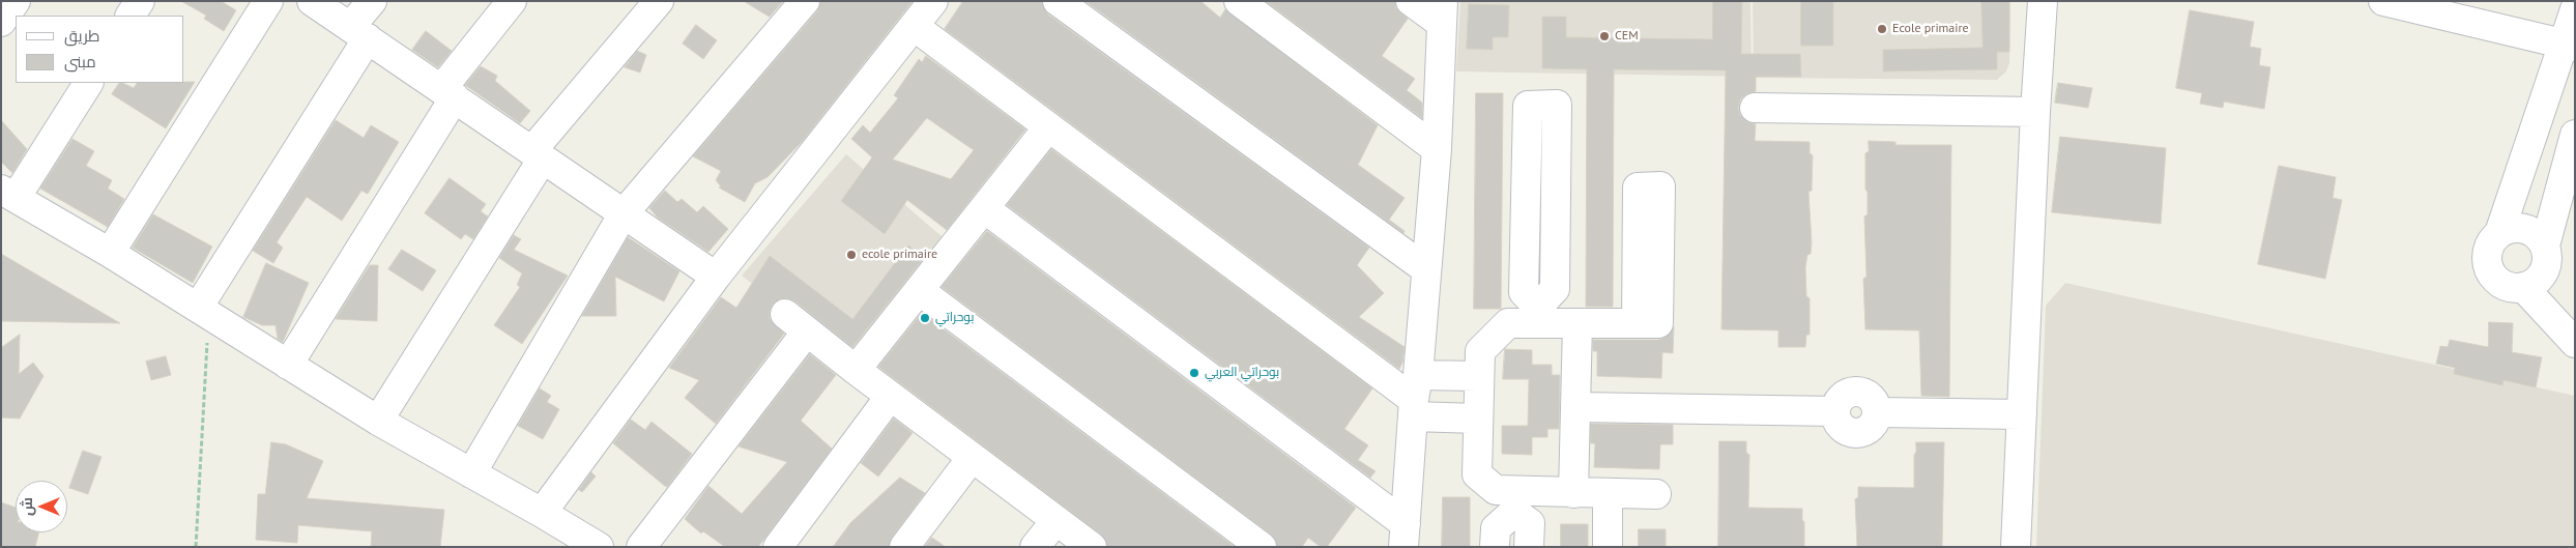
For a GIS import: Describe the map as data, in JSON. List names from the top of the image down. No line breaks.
{"places":["Ecole primaire","CEM","ecole primaire","بوحراتي","بوحراتي العربي"],"legend":["طريق","مبنى"],"north":"left"}
